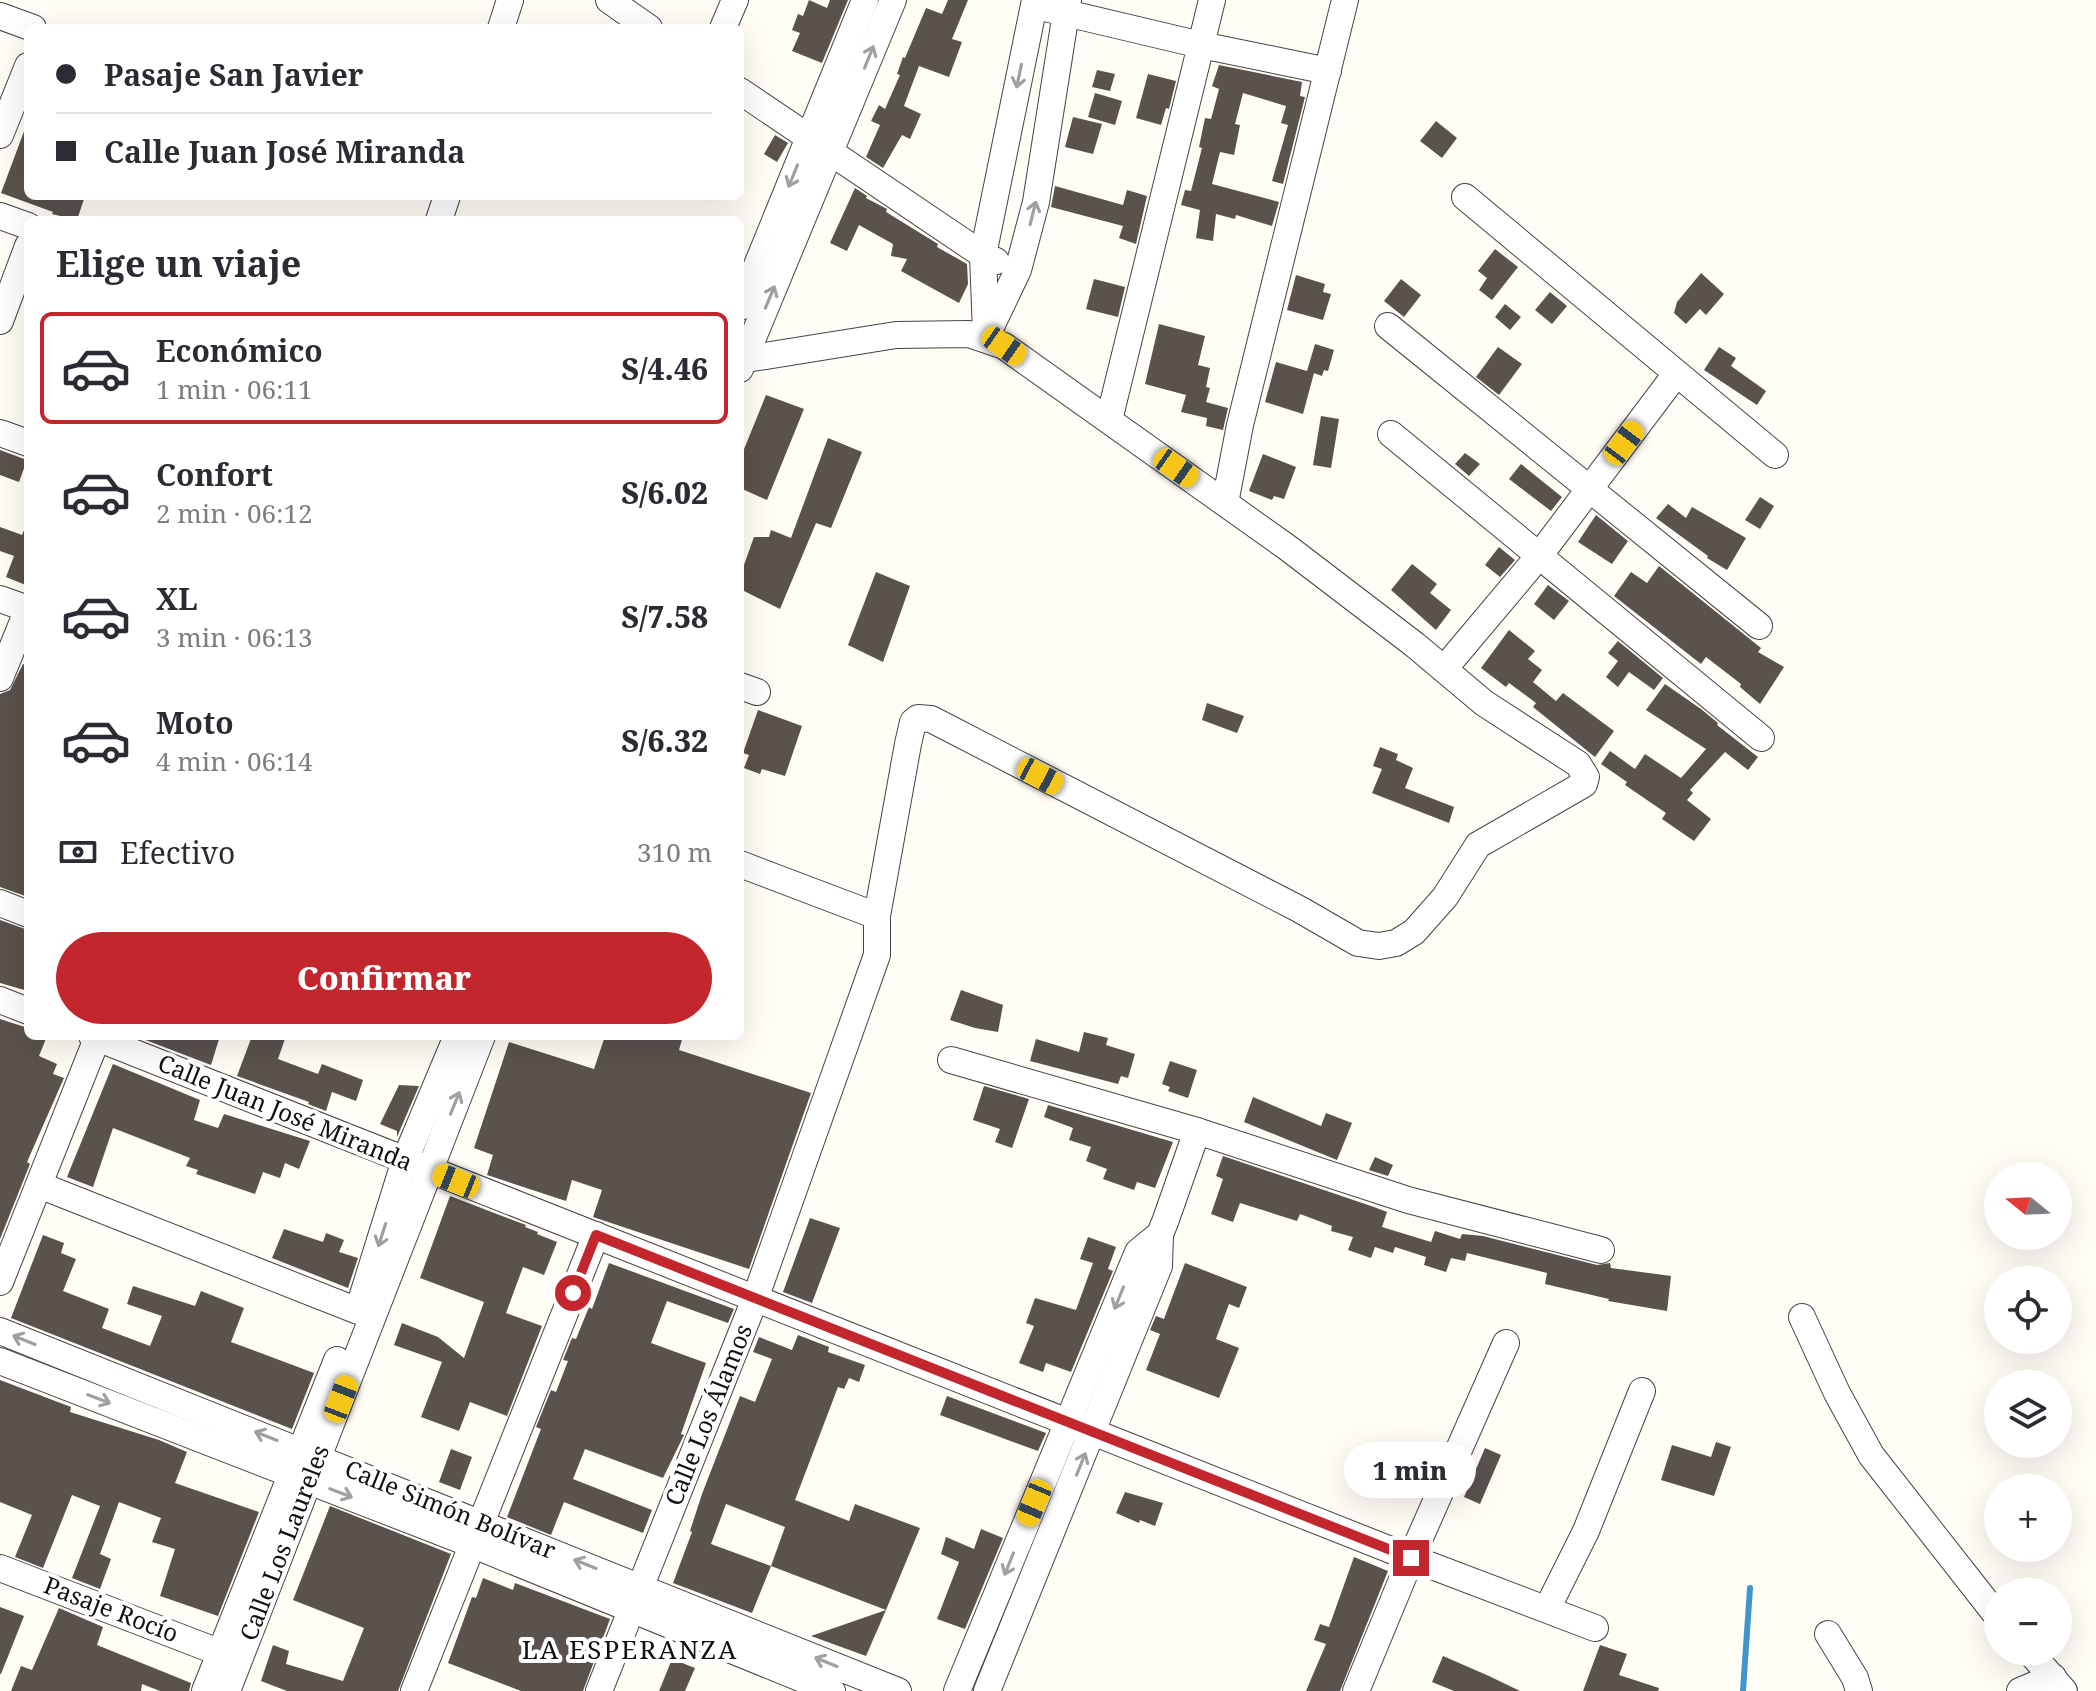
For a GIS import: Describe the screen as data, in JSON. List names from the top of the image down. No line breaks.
{"streets":{"street":["Calle Juan José Miranda","Calle Los Álamos","Calle Simón Bolívar","Calle Los Laureles","Pasaje Rocío"]},"crossings":[["Calle Juan José Miranda","Calle Los Álamos"],["Calle Juan José Miranda","Calle Los Laureles"],["Calle Los Álamos","Calle Simón Bolívar"],["Calle Simón Bolívar","Calle Los Laureles"],["Calle Los Laureles","Pasaje Rocío"]],"districts":["LA ESPERANZA"],"north":"left","page":{"banner":["Pasaje San Javier","Calle Juan José Miranda"],"heading":"Elige un viaje","list":[{"name":"Económico","note":"1 min · 06:11","value":"S/4.46"},{"name":"Confort","note":"2 min · 06:12","value":"S/6.02"},{"name":"XL","note":"3 min · 06:13","value":"S/7.58"},{"name":"Moto","note":"4 min · 06:14","value":"S/6.32"}],"pay":["Efectivo","310 m"],"buttons":"Confirmar","map_buttons":["+","−"],"bubble":"1 min"}}
